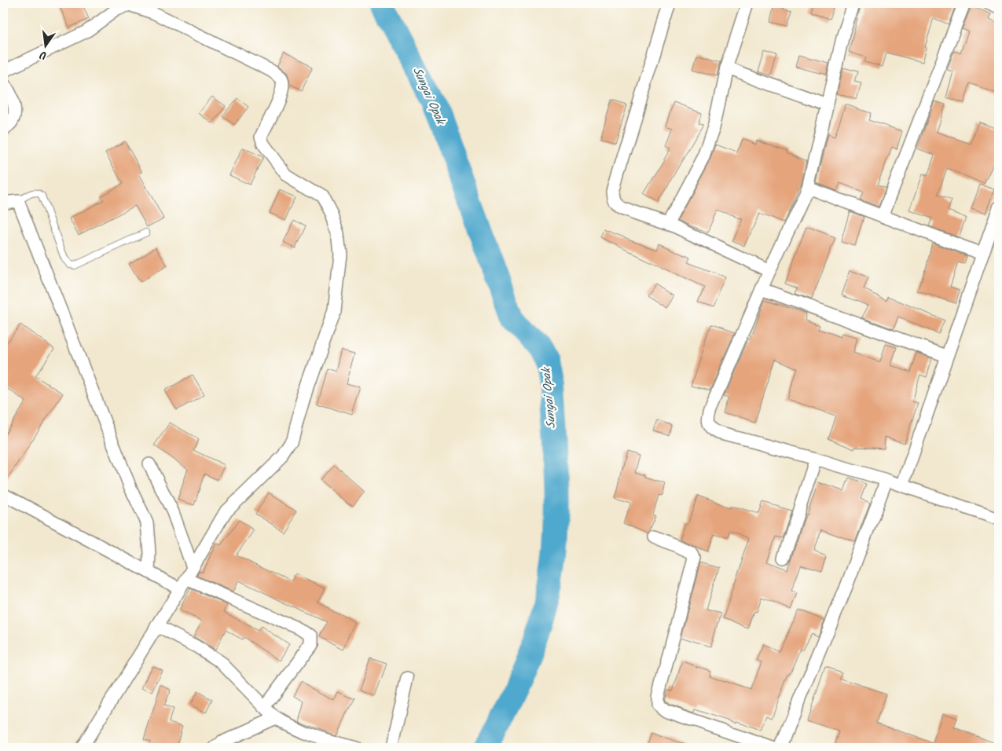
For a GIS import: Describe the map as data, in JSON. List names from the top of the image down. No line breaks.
{"water":["Sungai Opak"],"north":"bottom"}
